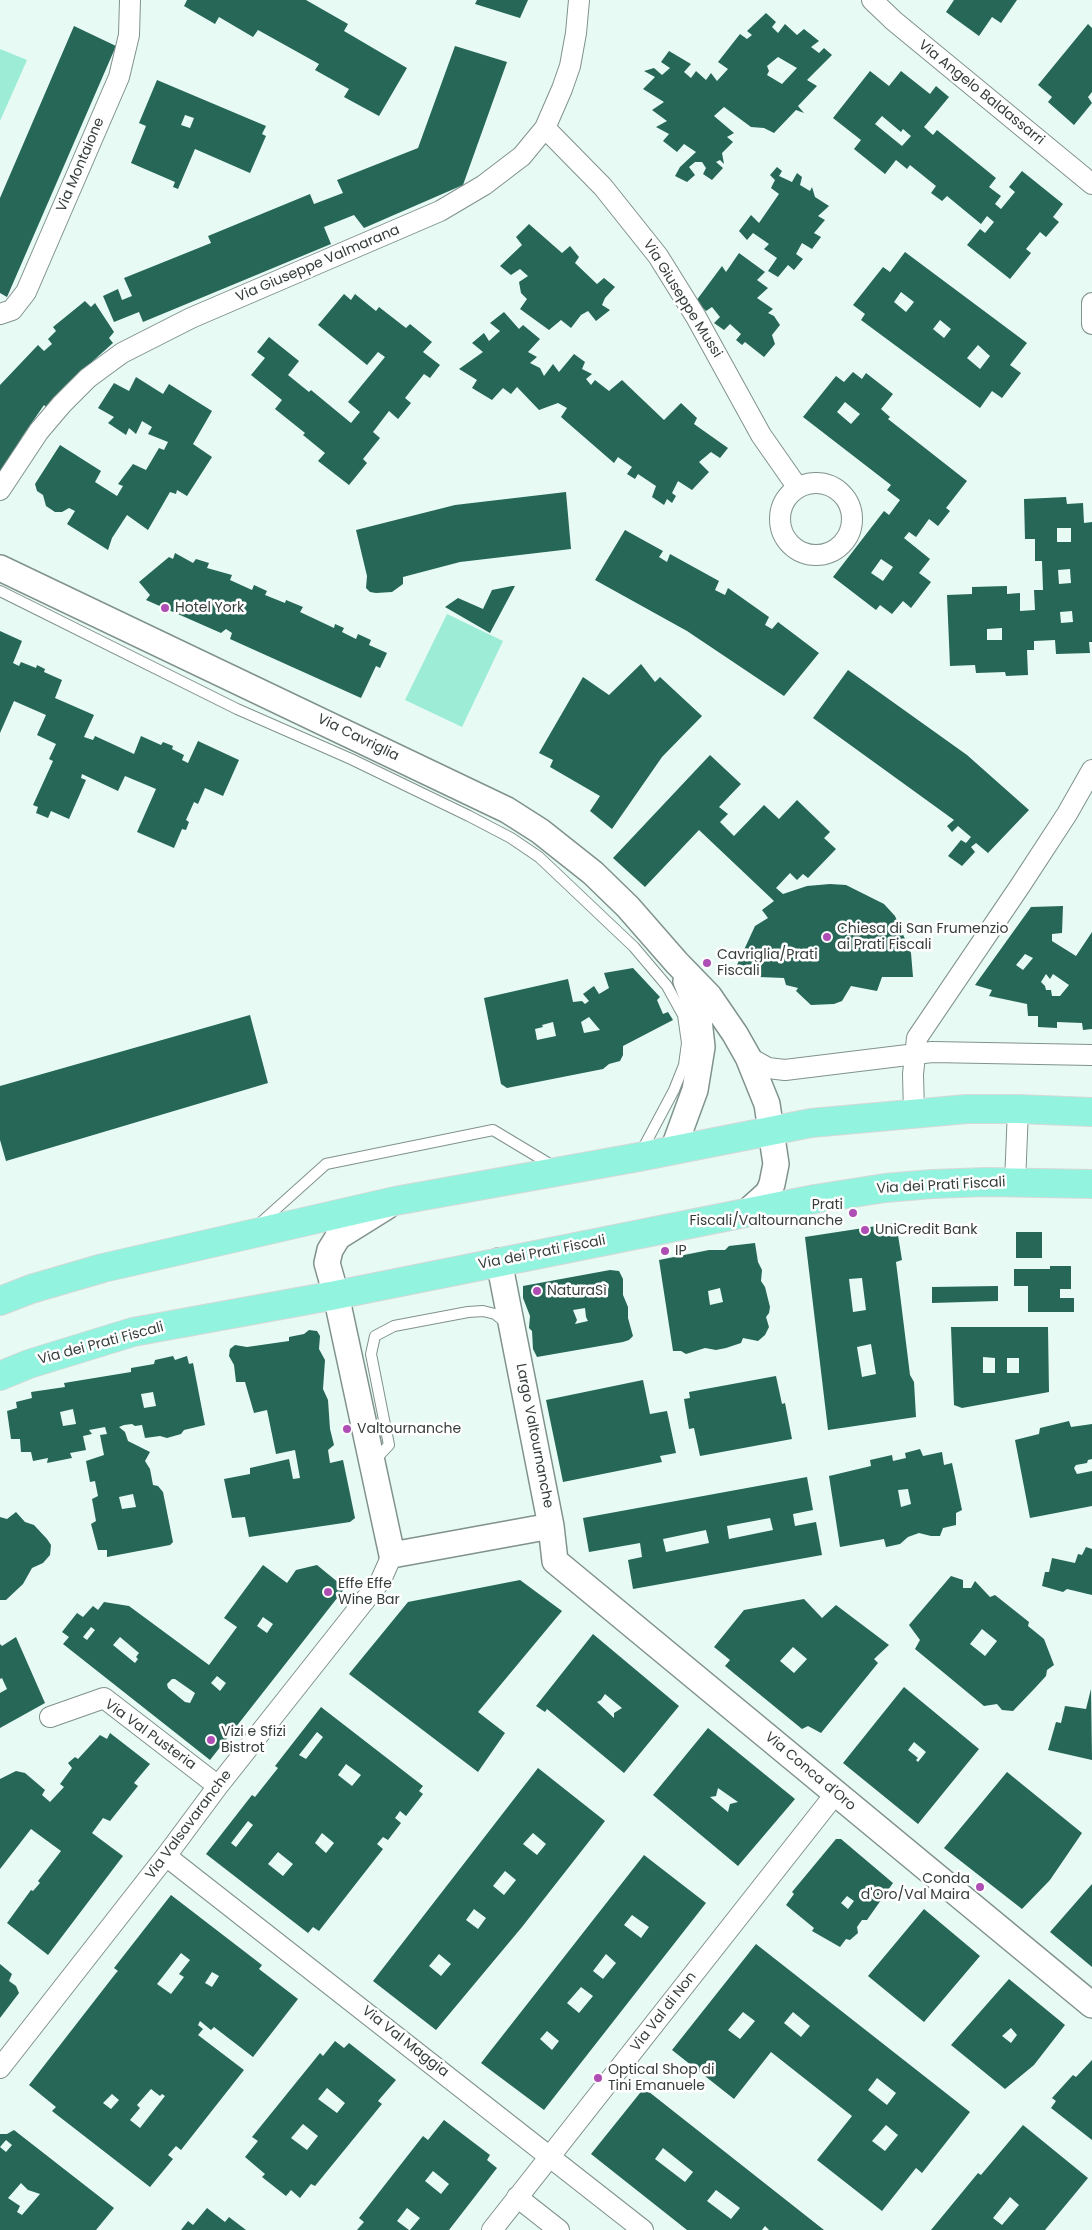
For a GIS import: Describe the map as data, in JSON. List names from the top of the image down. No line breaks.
{"streets":{"main road":["Via dei Prati Fiscali"],"street":["Via Angelo Baldassarri","Via Montaione","Via Giuseppe Valmarana","Via Giuseppe Mussi","Via Cavriglia","Largo Valtournanche","Via Val Pusteria","Via Conca d'Oro","Via Valsavaranche","Via Val di Non","Via Val Maggia"]},"crossings":[["Via Giuseppe Valmarana","Via Giuseppe Mussi"],["Via Cavriglia","Via dei Prati Fiscali"],["Via dei Prati Fiscali","Largo Valtournanche"],["Largo Valtournanche","Via Conca d'Oro"],["Largo Valtournanche","Via Valsavaranche"],["Via Val Pusteria","Via Valsavaranche"],["Via Conca d'Oro","Via Val di Non"],["Via Valsavaranche","Via Val Maggia"],["Via Val di Non","Via Val Maggia"]],"places":["Hotel York","Chiesa di San Frumenzio ai Prati Fiscali","Cavriglia/Prati Fiscali","Prati Fiscali/Valtournanche","UniCredit Bank","IP","NaturaSì","Valtournanche","Effe Effe Wine Bar","Vizi e Sfizi Bistrot","Conda d'Oro/Val Maira","Optical Shop di Tini Emanuele"]}
